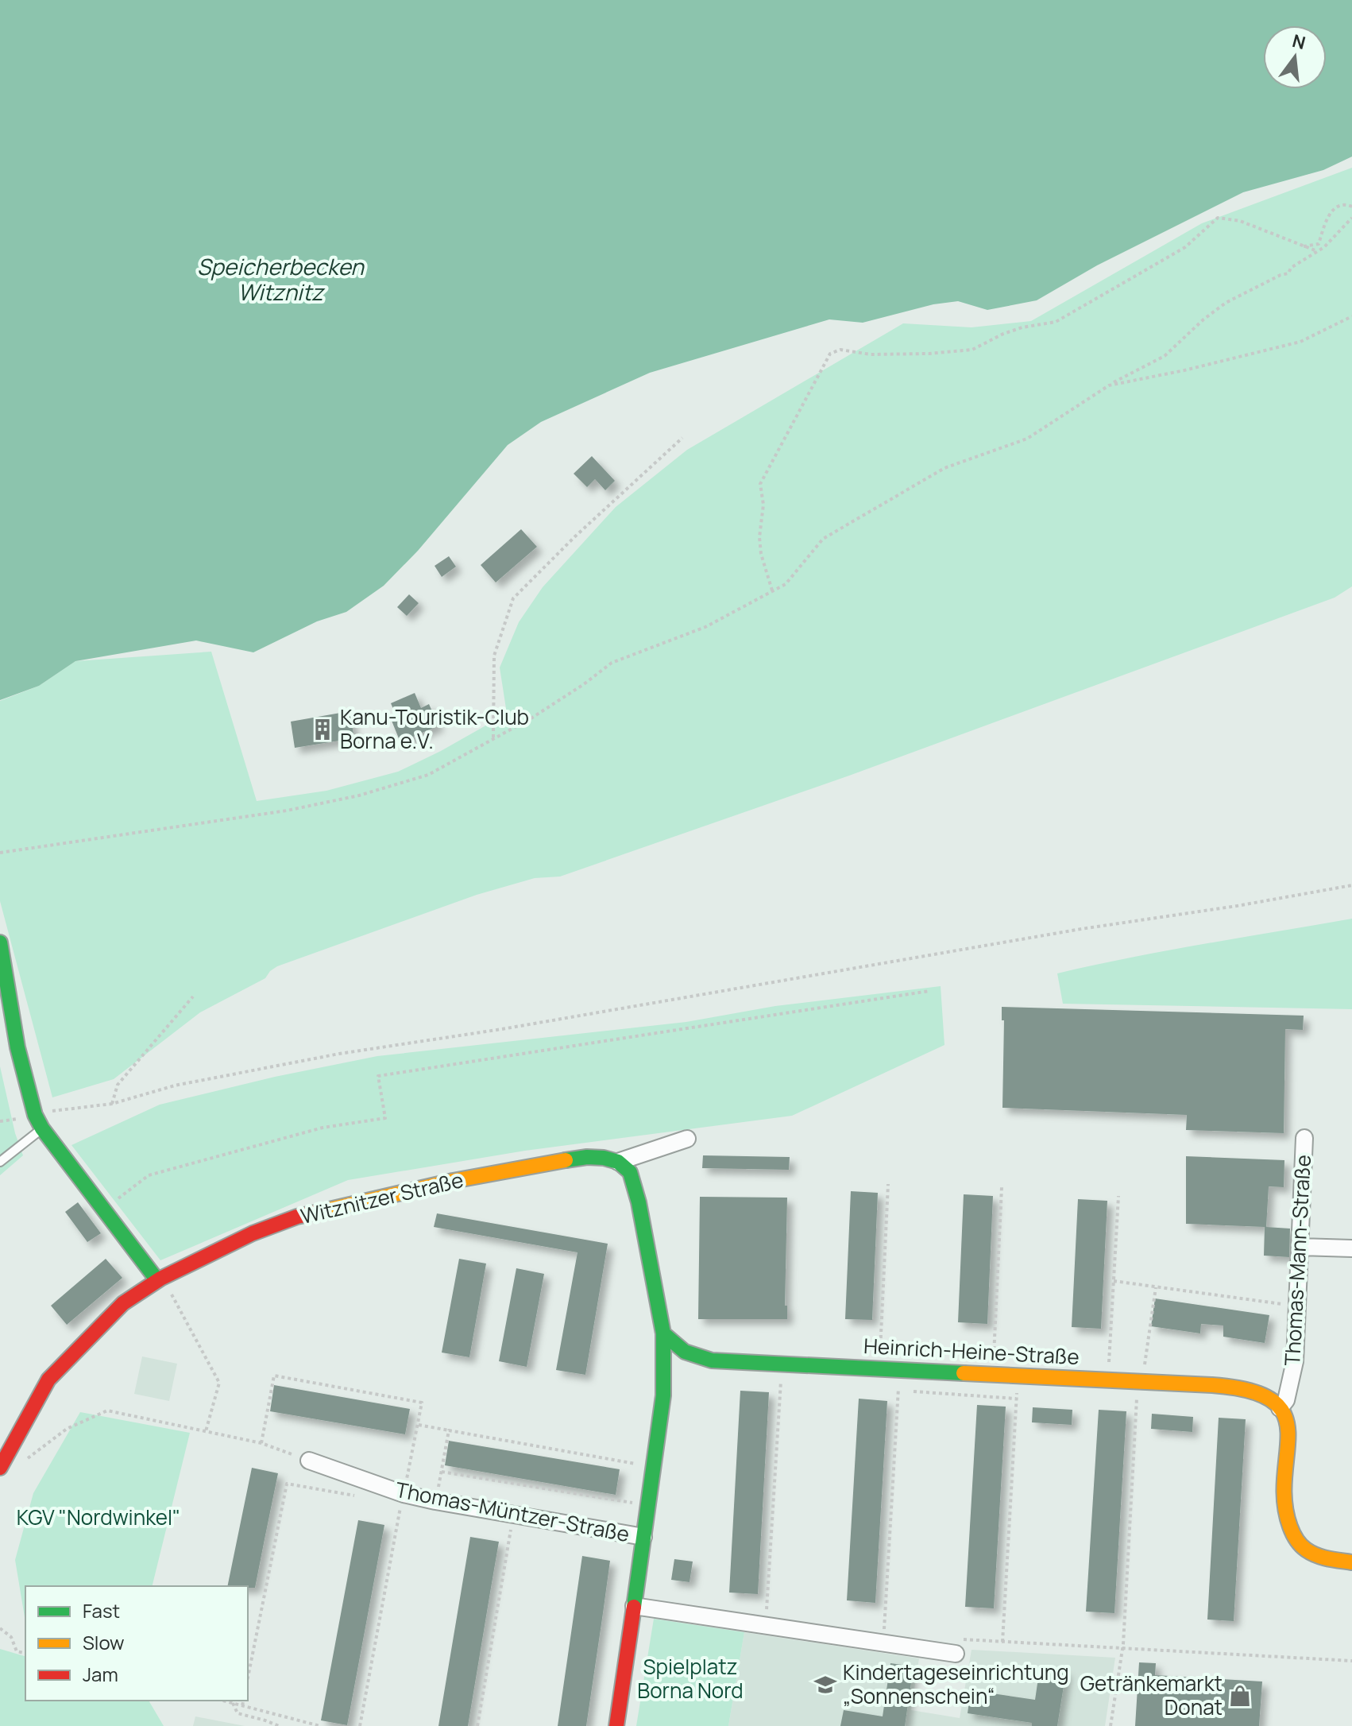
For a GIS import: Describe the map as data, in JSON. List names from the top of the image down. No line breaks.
{"streets":{"street":["Witznitzer Straße","Thomas-Mann-Straße","Heinrich-Heine-Straße","Thomas-Müntzer-Straße"]},"crossings":[["Thomas-Mann-Straße","Heinrich-Heine-Straße"],["Heinrich-Heine-Straße","Thomas-Müntzer-Straße"]],"water":["Speicherbecken Witznitz"],"parks":["KGV \"Nordwinkel\"","Spielplatz Borna Nord"],"places":{"building":["Kanu-Touristik-Club Borna e.V."],"school or university":["Kindertageseinrichtung „Sonnenschein“"],"shop":["Getränkemarkt Donat"]},"legend":["Fast","Slow","Jam"],"north":"top"}
